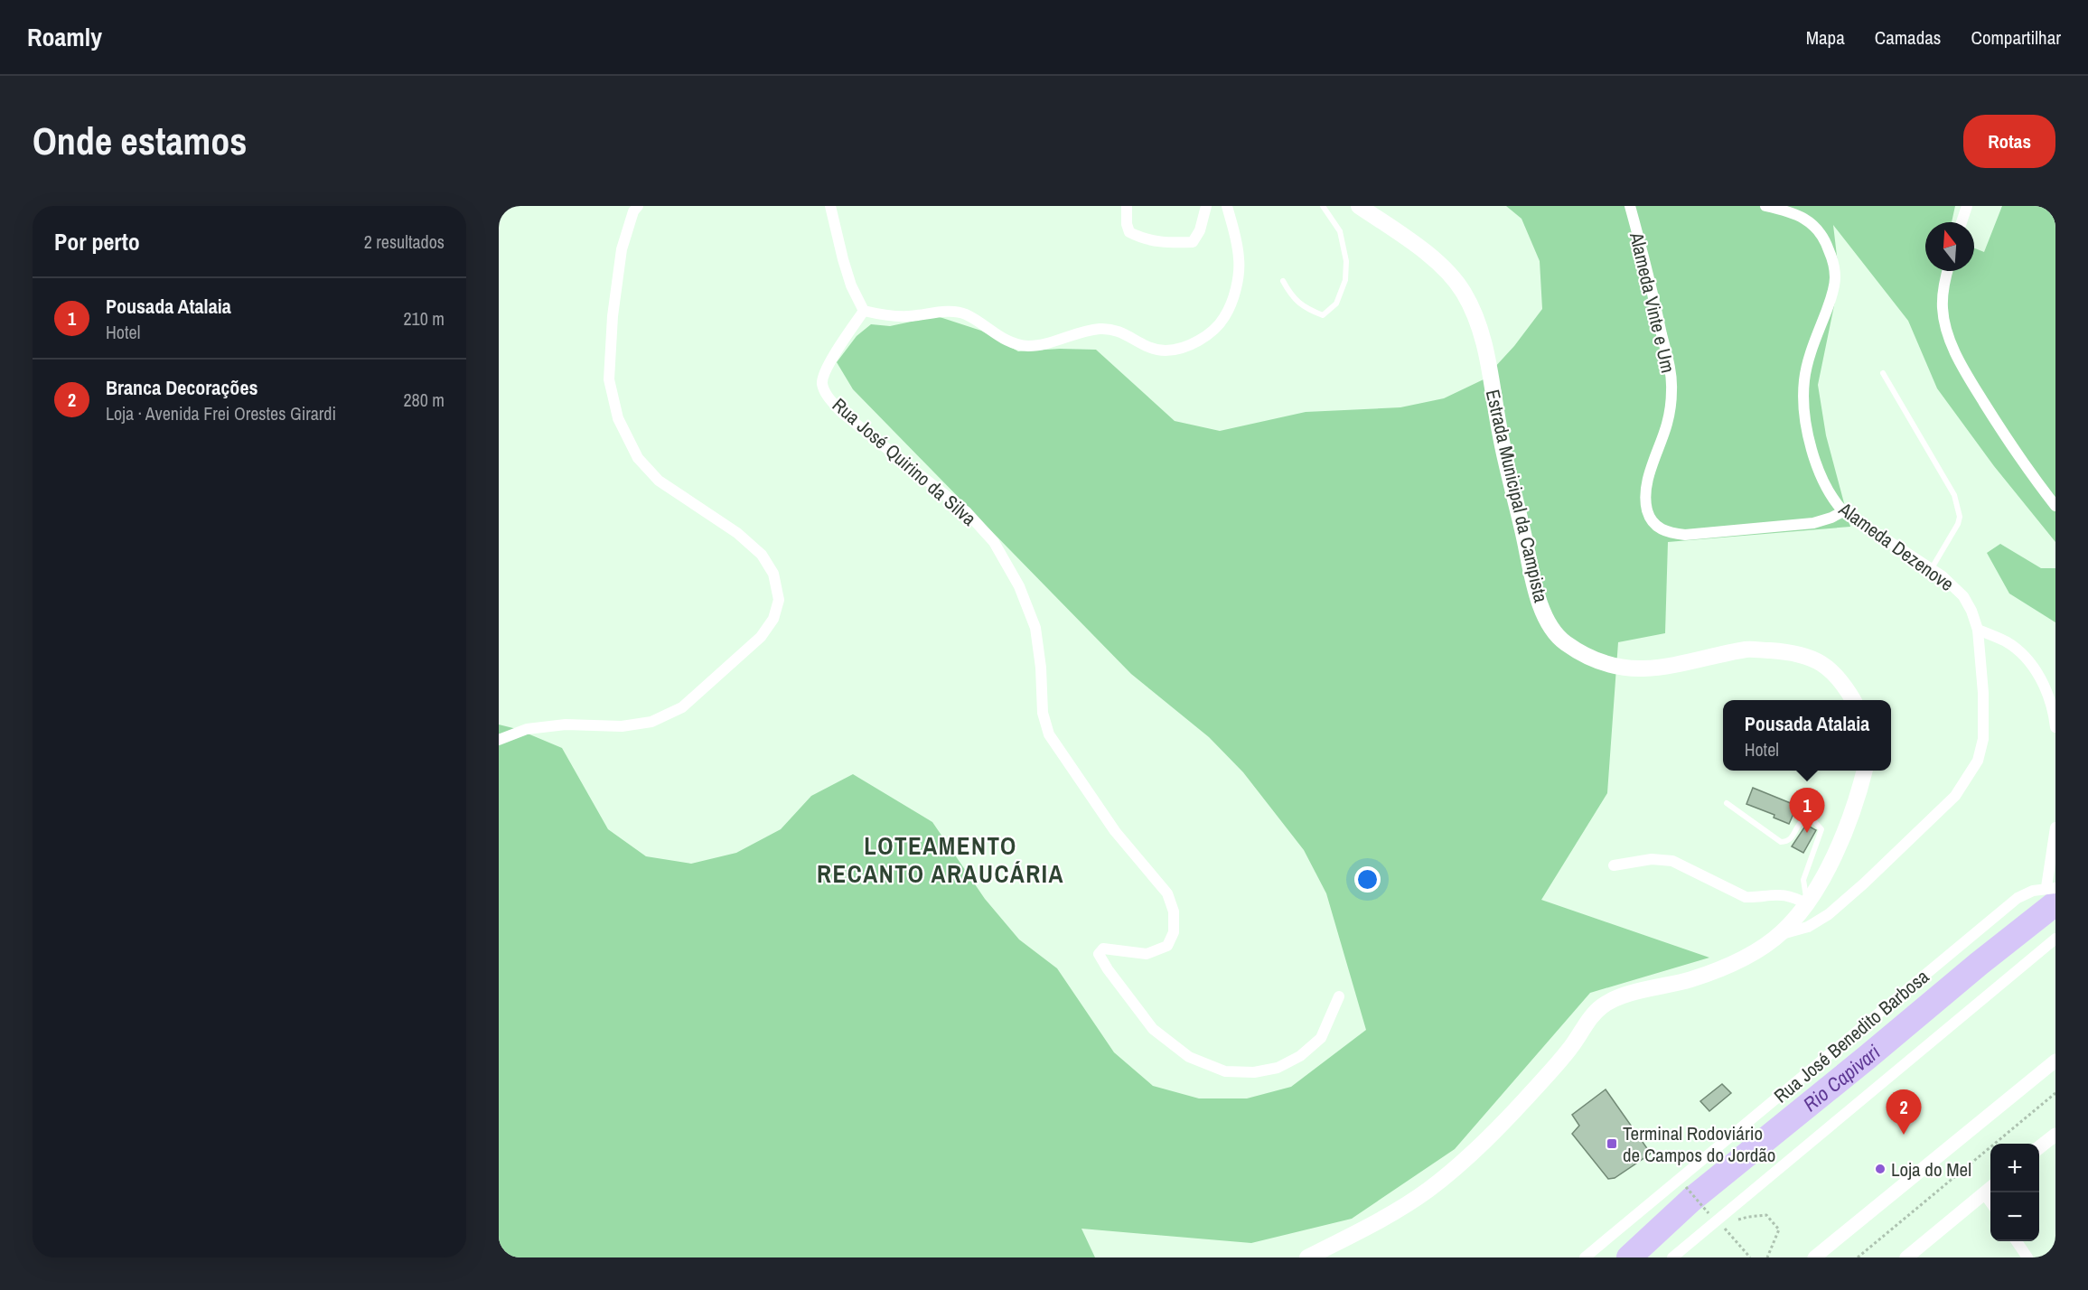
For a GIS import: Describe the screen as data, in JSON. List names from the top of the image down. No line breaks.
{"streets":{"main road":["Estrada Municipal da Campista"],"street":["Alameda Vinte e Um","Rua José Quirino da Silva","Alameda Dezenove","Rua José Benedito Barbosa"]},"crossings":[["Alameda Vinte e Um","Alameda Dezenove"]],"districts":["LOTEAMENTO RECANTO ARAUCÁRIA"],"water":["Rio Capivari"],"places":{"transit":["Terminal Rodoviário de Campos do Jordão"],"other":["Loja do Mel"]},"north":"top","page":{"header":"Roamly","nav":["Mapa","Camadas","Compartilhar"],"buttons":"Rotas","title":"Onde estamos","heading":["Por perto","2 resultados"],"list":[{"mark":"1","name":"Pousada Atalaia","note":"Hotel","value":"210 m"},{"mark":"2","name":"Branca Decorações","note":"Loja · Avenida Frei Orestes Girardi","value":"280 m"}],"popup":["Pousada Atalaia","Hotel"],"pins":["1","2"],"map_buttons":["+","−"]}}
